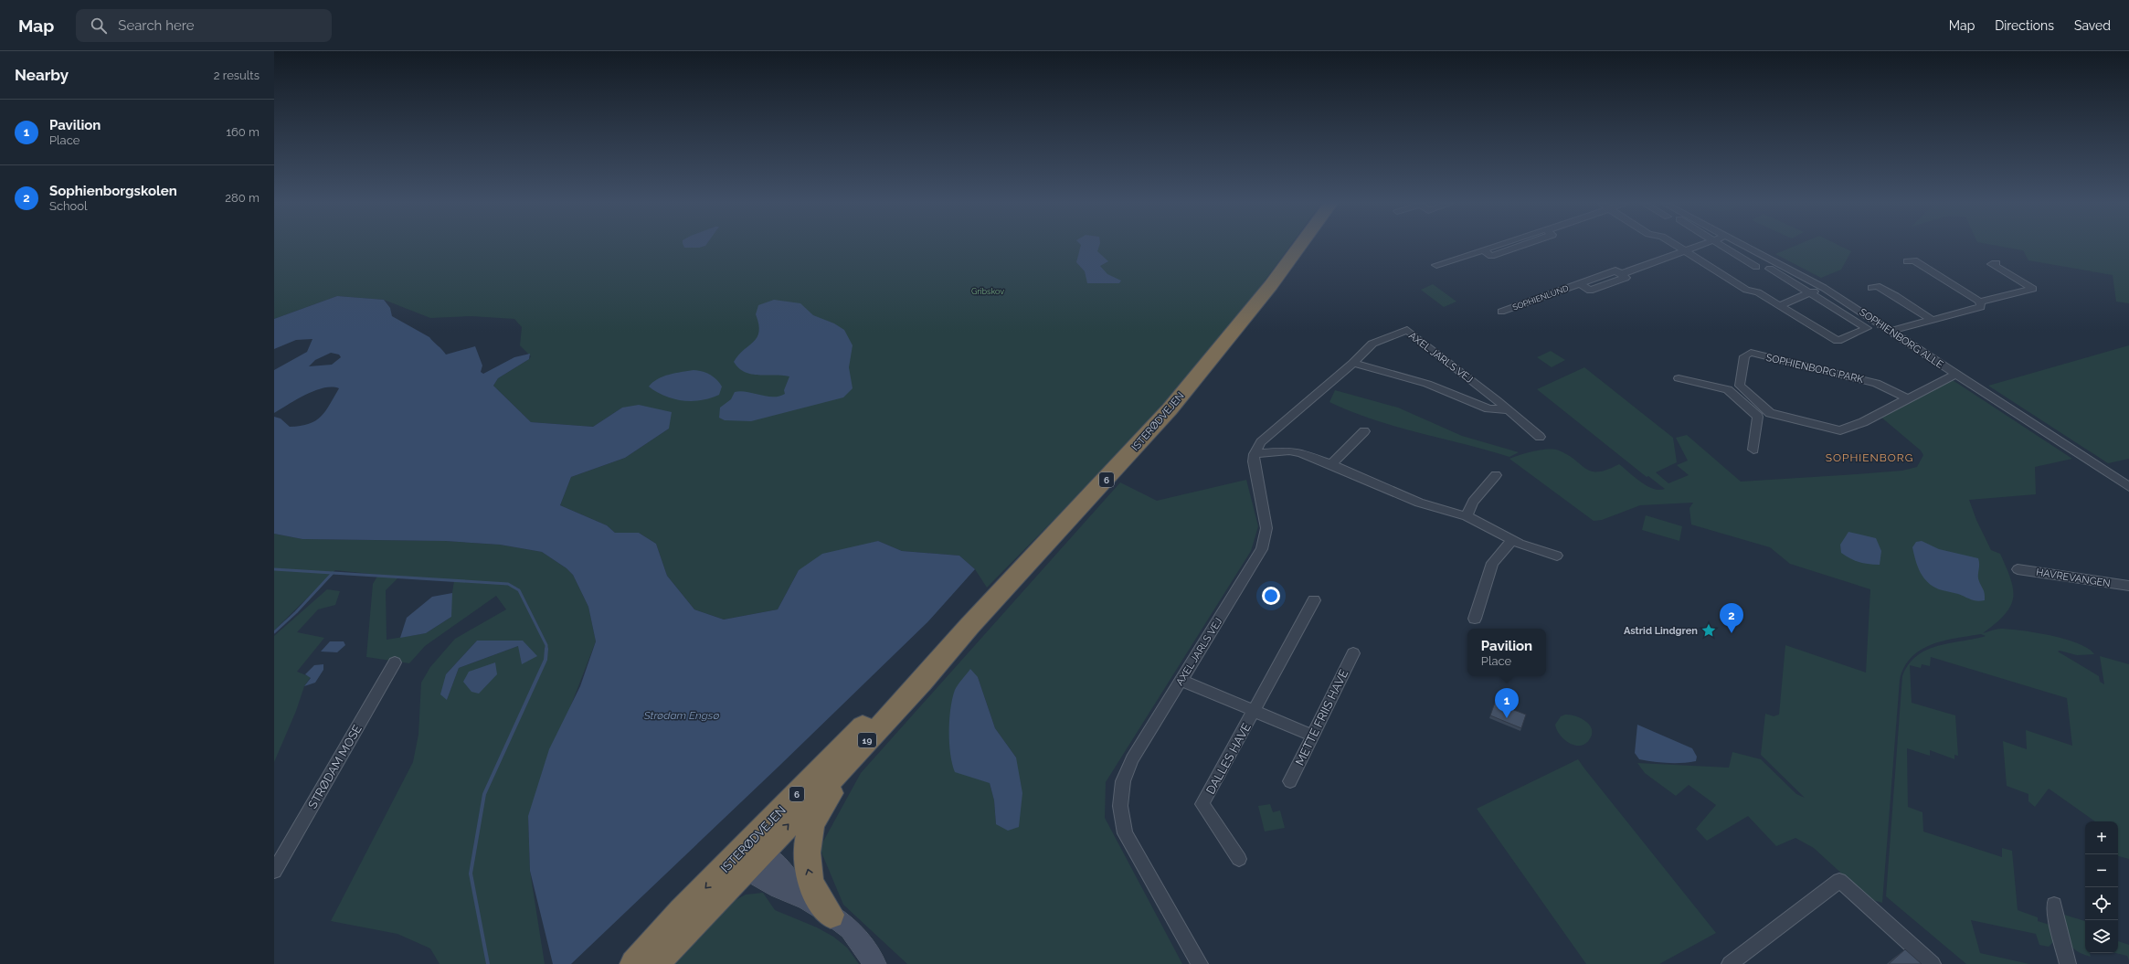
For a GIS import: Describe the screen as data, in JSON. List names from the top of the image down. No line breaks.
{"streets":{"highway":["ISTERØDVEJEN","6","19"],"street":["SOPHIENLUND","SOPHIENBORG ALLE","AXEL JARLS VEJ","SOPHIENBORG PARK","HAVREVANGEN","METTE FRIIS HAVE","DALLES HAVE","STRØDAM MOSE"]},"crossings":[["AXEL JARLS VEJ","DALLES HAVE"],["METTE FRIIS HAVE","DALLES HAVE"]],"districts":["SOPHIENBORG"],"water":["Strødam Engsø"],"parks":["Gribskov"],"places":{"place":["Astrid Lindgren"]},"page":{"header":"Map","search":"Search here","nav":["Map","Directions","Saved"],"heading":["Nearby","2 results"],"list":[{"mark":"1","name":"Pavilion","note":"Place","value":"160 m"},{"mark":"2","name":"Sophienborgskolen","note":"School","value":"280 m"}],"pins":["2","1"],"popup":["Pavilion","Place"],"map_buttons":["+","−"]}}
